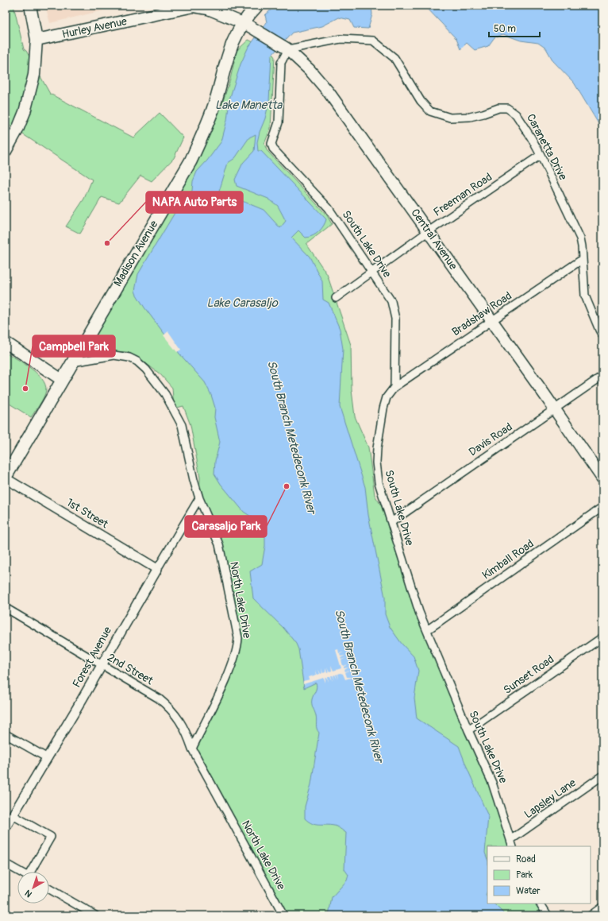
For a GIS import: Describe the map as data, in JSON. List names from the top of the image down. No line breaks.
{"streets":{"highway":["Madison Avenue"],"main road":["Hurley Avenue","Central Avenue"],"street":["Caranetta Drive","Freeman Road","South Lake Drive","Bradshaw Road","Davis Road","1st Street","Kimball Road","North Lake Drive","Forest Avenue","2nd Street","Sunset Road","Lapsley Lane"]},"crossings":[["Hurley Avenue","Central Avenue"],["Hurley Avenue","Madison Avenue"],["Caranetta Drive","Freeman Road"],["Caranetta Drive","Central Avenue"],["Caranetta Drive","South Lake Drive"],["Caranetta Drive","Bradshaw Road"],["Freeman Road","Central Avenue"],["Freeman Road","South Lake Drive"],["Central Avenue","South Lake Drive"],["Central Avenue","Madison Avenue"],["Central Avenue","Bradshaw Road"],["Central Avenue","Davis Road"],["South Lake Drive","Bradshaw Road"],["South Lake Drive","Davis Road"],["South Lake Drive","Kimball Road"],["South Lake Drive","Sunset Road"],["South Lake Drive","Lapsley Lane"],["Madison Avenue","1st Street"],["Madison Avenue","North Lake Drive"],["1st Street","Forest Avenue"],["North Lake Drive","Forest Avenue"],["North Lake Drive","2nd Street"],["Forest Avenue","2nd Street"]],"water":["Lake Manetta","Lake Carasaljo","South Branch Metedeconk River"],"places":["NAPA Auto Parts","Campbell Park","Carasaljo Park"],"legend":["Road","Park","Water"],"scale_bar":"50 m","north":"bottom left"}
